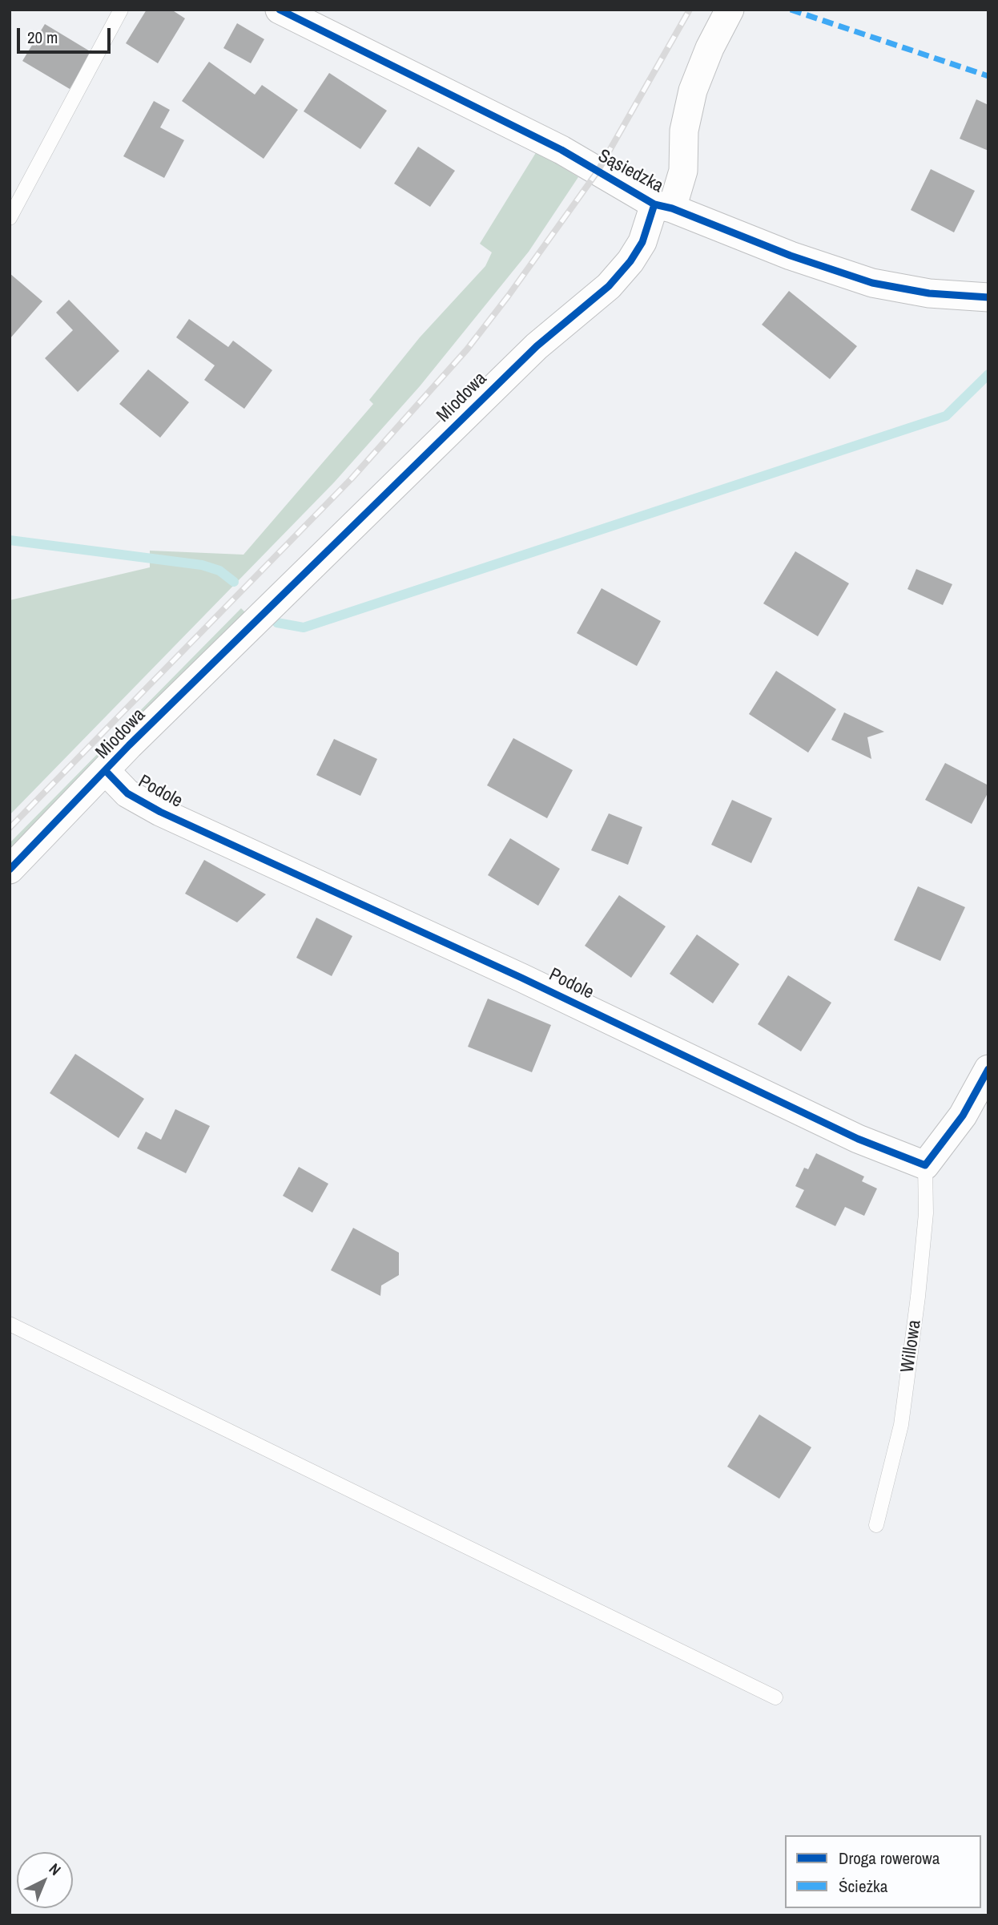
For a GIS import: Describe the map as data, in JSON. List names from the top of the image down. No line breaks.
{"streets":{"street":["Sąsiedzka","Miodowa","Podole"],"lane":["Willowa"]},"crossings":[["Sąsiedzka","Miodowa"],["Miodowa","Podole"],["Podole","Willowa"]],"legend":["Droga rowerowa","Ścieżka"],"scale_bar":"20 m","north":"top right"}
